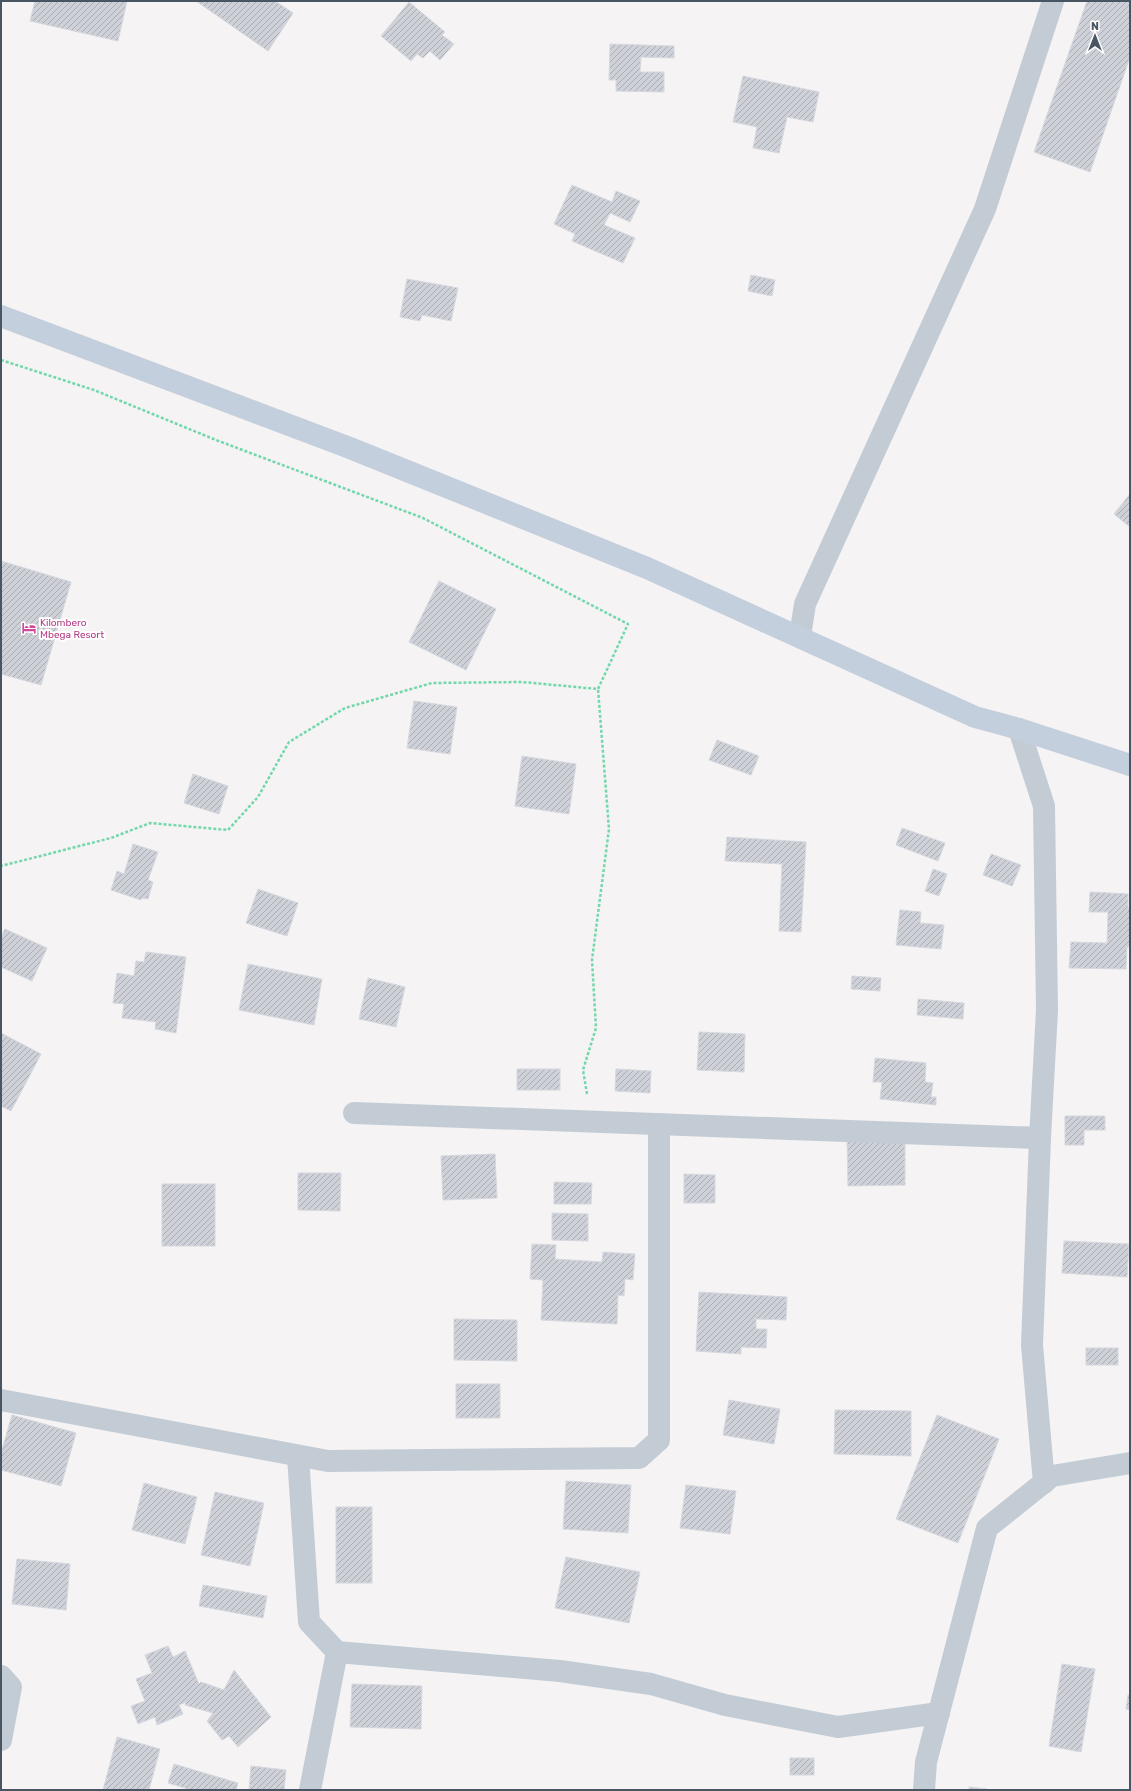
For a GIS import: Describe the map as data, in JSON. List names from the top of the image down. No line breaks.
{"places":{"hotel":["Kilombero Mbega Resort"]},"north":"top"}
